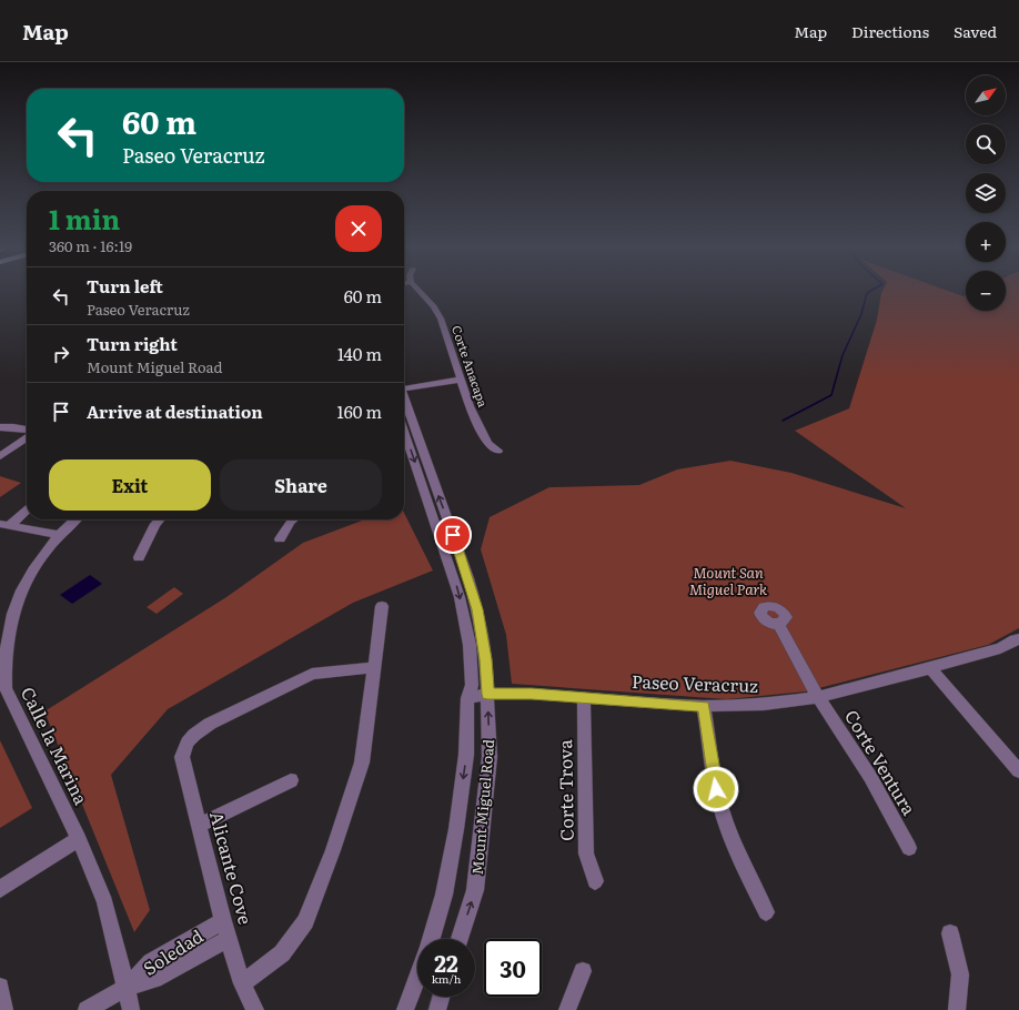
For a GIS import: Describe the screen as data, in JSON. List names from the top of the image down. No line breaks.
{"streets":{"street":["Corte Anacapa","Paseo Veracruz","Calle la Marina","Corte Ventura","Corte Trova","Mount Miguel Road","Alicante Cove","Soledad"]},"crossings":[["Paseo Veracruz","Corte Ventura"],["Paseo Veracruz","Corte Trova"],["Paseo Veracruz","Mount Miguel Road"],["Calle la Marina","Soledad"],["Alicante Cove","Soledad"]],"parks":["Mount San Miguel Park"],"north":"top right","page":{"header":"Map","nav":["Map","Directions","Saved"],"map_buttons":["+","−"],"turn":["60 m","Paseo Veracruz"],"heading":["1 min","360 m · 16:19"],"list":[{"name":"Turn left","note":"Paseo Veracruz","value":"60 m"},{"name":"Turn right","note":"Mount Miguel Road","value":"140 m"},{"name":"Arrive at destination","value":"160 m"}],"buttons":["Exit","Share"],"speed":"22 km/h","limit":"30"}}
